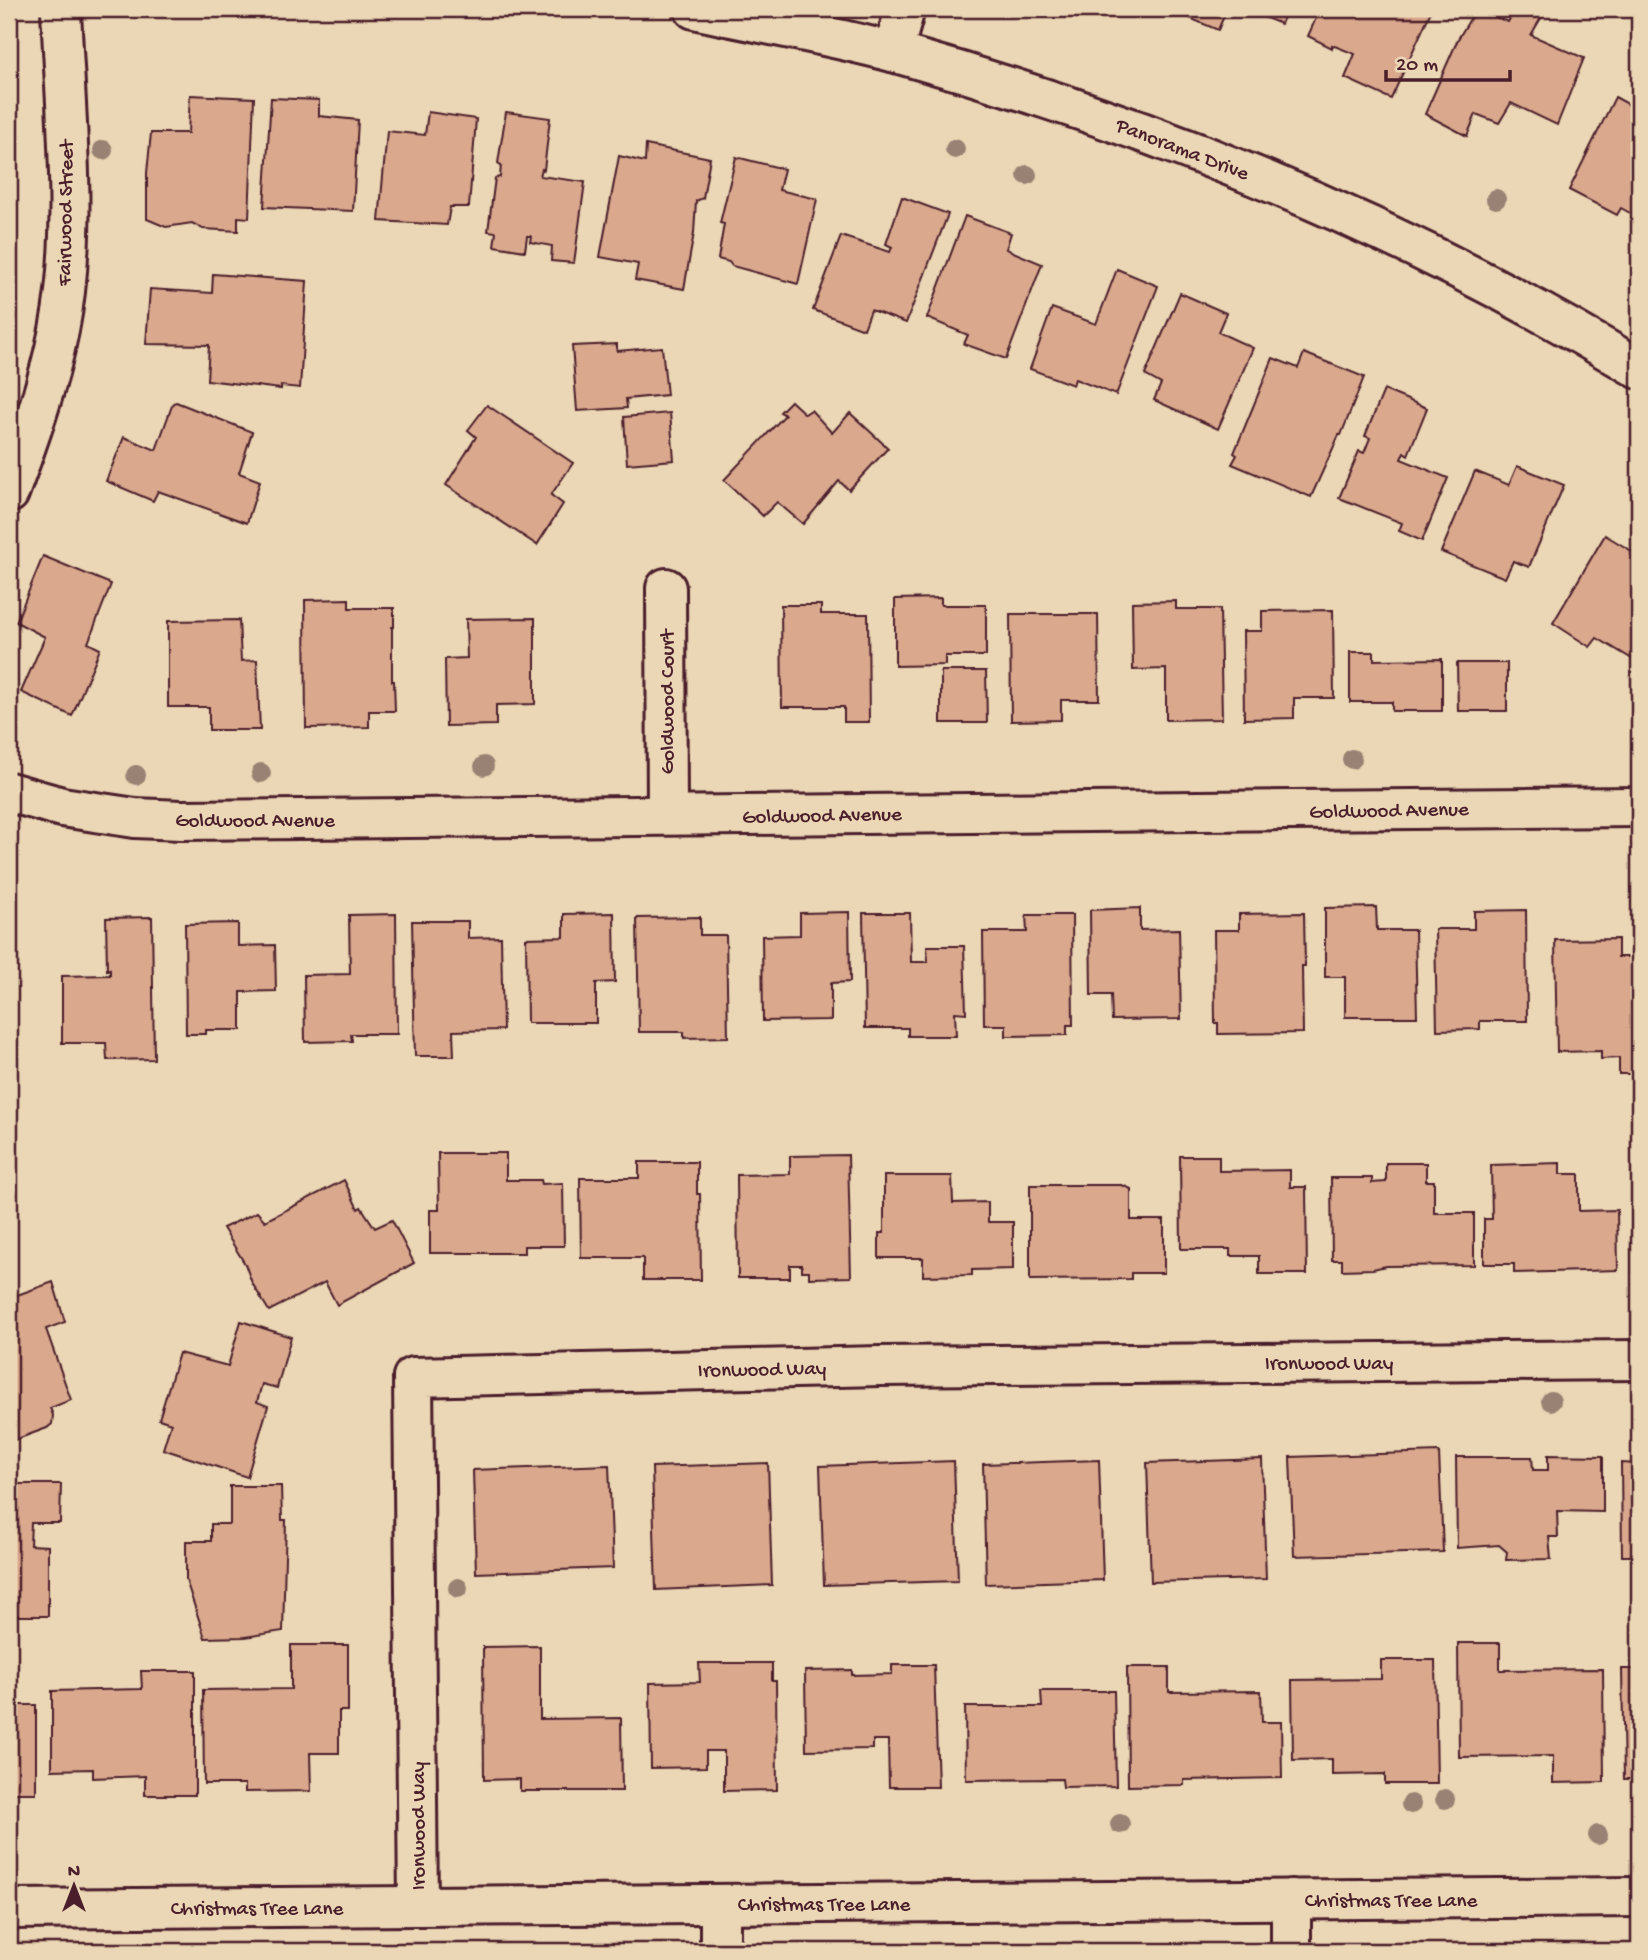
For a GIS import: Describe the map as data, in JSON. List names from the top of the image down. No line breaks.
{"streets":{"street":["Panorama Drive","Fairwood Street","Goldwood Court","Goldwood Avenue","Ironwood Way","Christmas Tree Lane"]},"crossings":[["Goldwood Court","Goldwood Avenue"],["Ironwood Way","Christmas Tree Lane"]],"scale_bar":"20 m","north":"top"}
